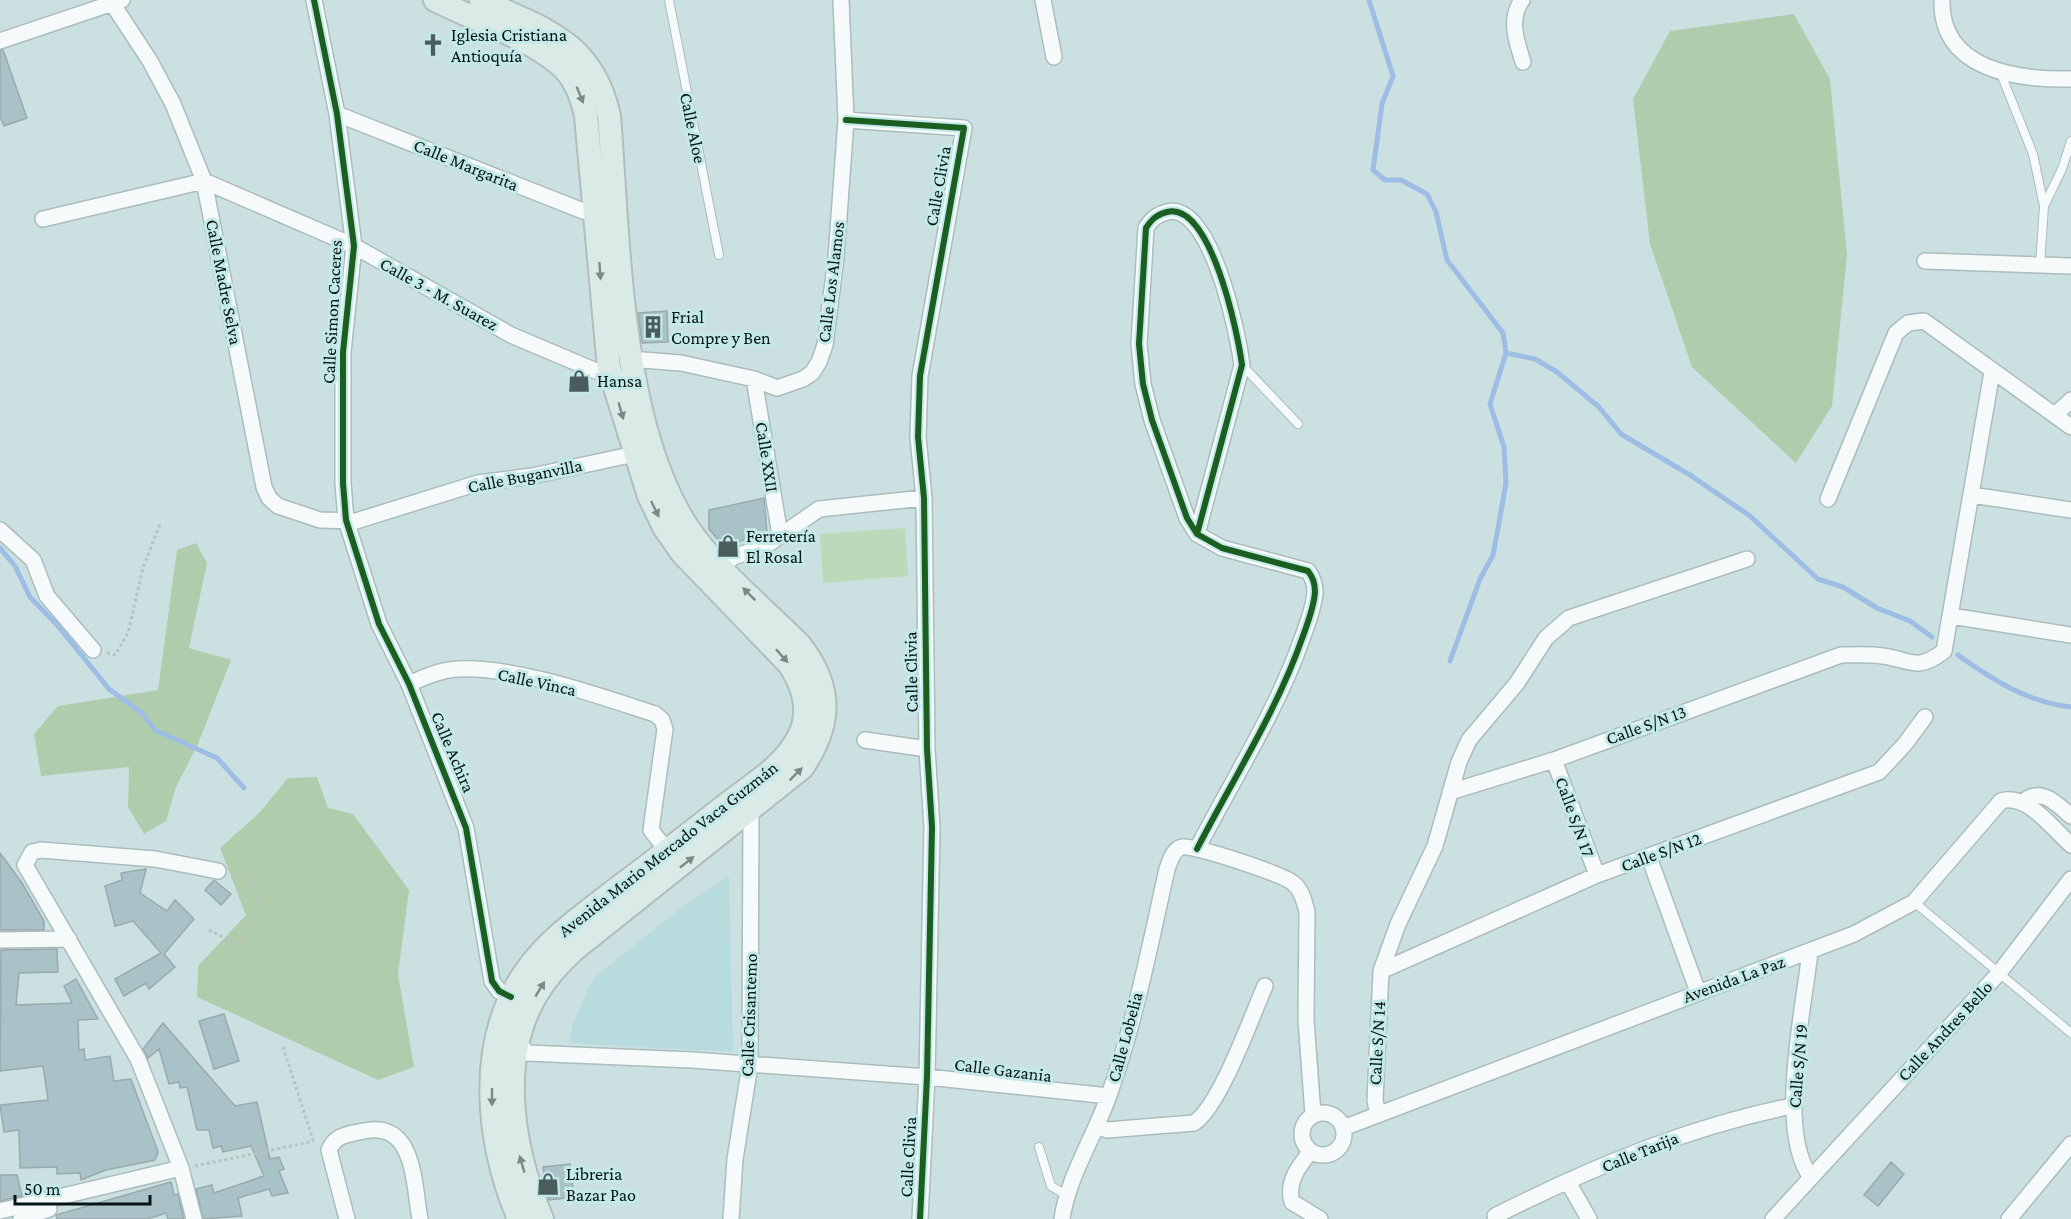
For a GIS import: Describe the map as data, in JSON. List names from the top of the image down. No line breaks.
{"streets":{"main road":["Avenida Mario Mercado Vaca Guzmán"],"street":["Calle Margarita","Calle Clivia","Calle Madre Selva","Calle Los Alamos","Calle 3 - M. Suarez","Calle Simon Caceres","Calle XXII","Calle Buganvilla","Calle Vinca","Calle S/N 13","Calle Achira","Calle S/N 17","Calle S/N 12","Avenida La Paz","Calle Crisantemo","Calle Andres Bello","Calle Lobelia","Calle S/N 14","Calle S/N 19","Calle Gazania","Calle Tarija"],"lane":["Calle Aloe"]},"crossings":[["Calle Margarita","Calle Simon Caceres"],["Calle Margarita","Avenida Mario Mercado Vaca Guzmán"],["Calle Clivia","Calle Los Alamos"],["Calle Clivia","Calle Gazania"],["Calle Madre Selva","Calle 3 - M. Suarez"],["Calle Madre Selva","Calle Simon Caceres"],["Calle Madre Selva","Calle Buganvilla"],["Calle Madre Selva","Calle Achira"],["Calle Los Alamos","Calle 3 - M. Suarez"],["Calle Los Alamos","Calle XXII"],["Calle Los Alamos","Avenida Mario Mercado Vaca Guzmán"],["Calle 3 - M. Suarez","Calle Simon Caceres"],["Calle 3 - M. Suarez","Avenida Mario Mercado Vaca Guzmán"],["Calle Simon Caceres","Calle Buganvilla"],["Calle Simon Caceres","Calle Achira"],["Calle Buganvilla","Calle Achira"],["Calle Buganvilla","Avenida Mario Mercado Vaca Guzmán"],["Calle Vinca","Calle Achira"],["Calle Vinca","Avenida Mario Mercado Vaca Guzmán"],["Calle S/N 13","Calle S/N 17"],["Calle S/N 13","Calle S/N 14"],["Calle Achira","Avenida Mario Mercado Vaca Guzmán"],["Calle S/N 17","Calle S/N 12"],["Avenida Mario Mercado Vaca Guzmán","Calle Crisantemo"],["Avenida Mario Mercado Vaca Guzmán","Calle Gazania"],["Calle S/N 12","Calle S/N 14"],["Avenida La Paz","Calle S/N 14"],["Avenida La Paz","Calle S/N 19"],["Calle Crisantemo","Calle Gazania"],["Calle Andres Bello","Calle S/N 19"],["Calle Lobelia","Calle Gazania"],["Calle S/N 19","Calle Tarija"]],"places":{"church":["Iglesia Cristiana Antioquía"],"building":["Frial Compre y Ben"],"shop":["Hansa","Ferretería El Rosal","Libreria Bazar Pao"]},"scale_bar":"50 m"}
